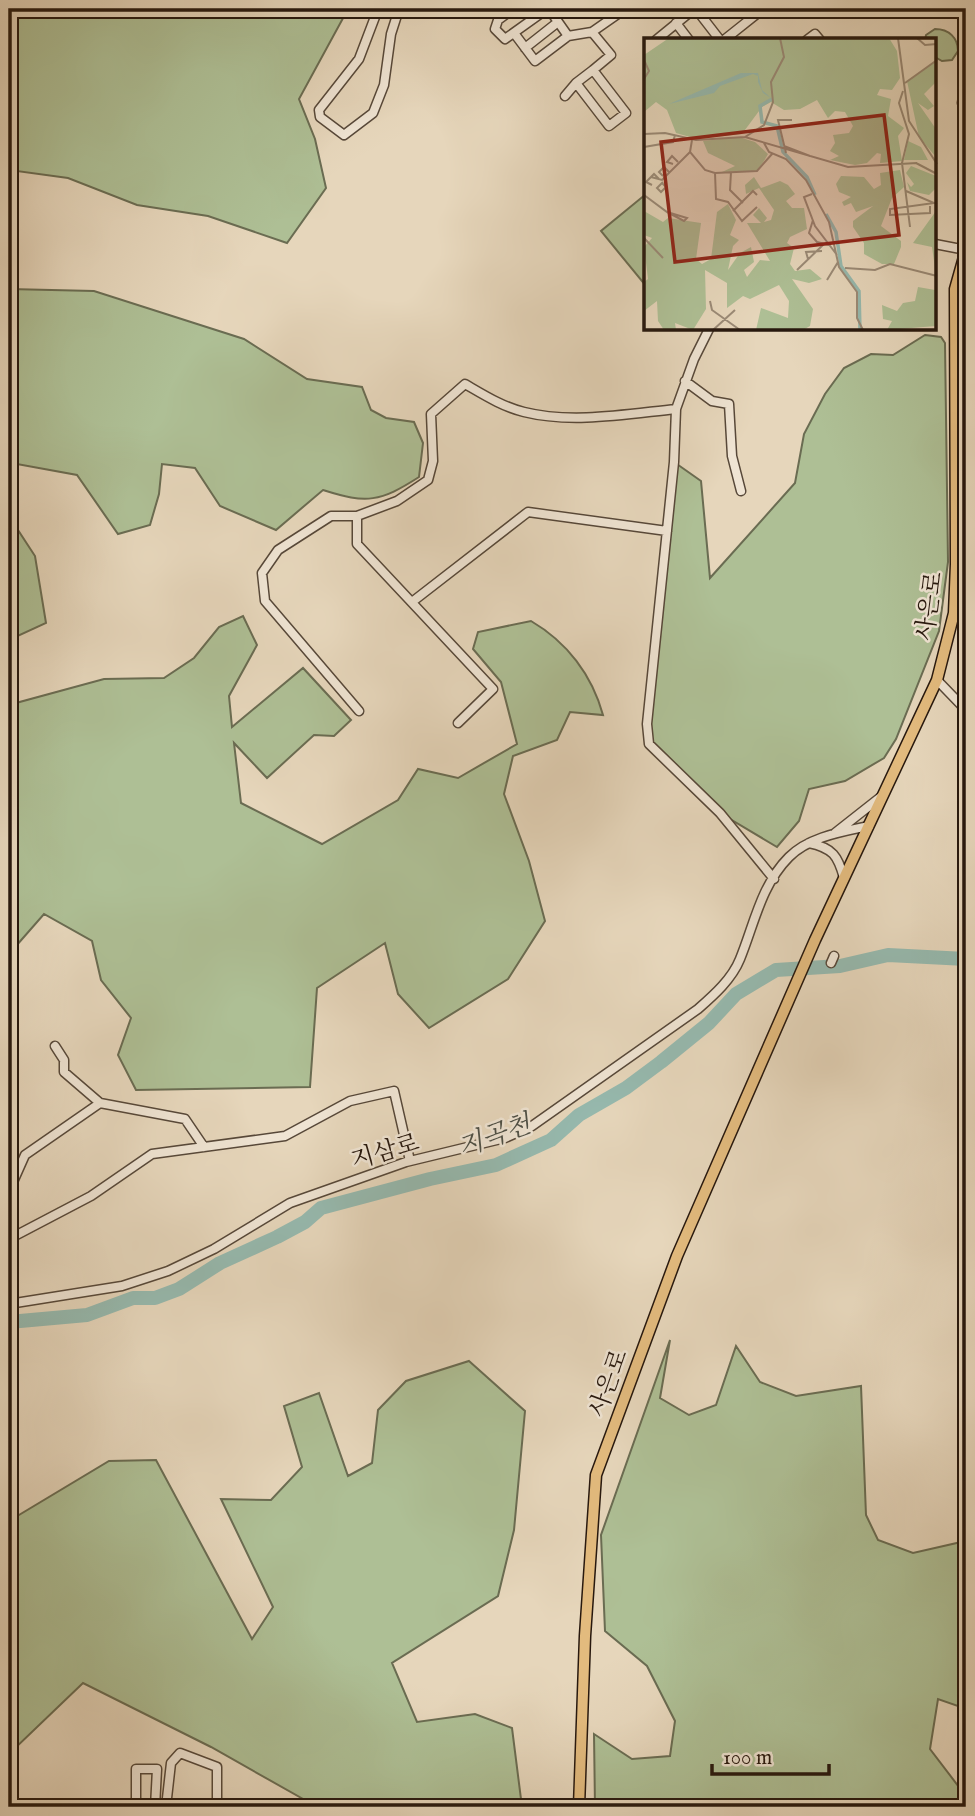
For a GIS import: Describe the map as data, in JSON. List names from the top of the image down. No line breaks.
{"streets":{"main road":["사은로"],"street":["지삼로"]},"crossings":[["사은로","지삼로"]],"water":["지곡천"],"scale_bar":"100 m"}
